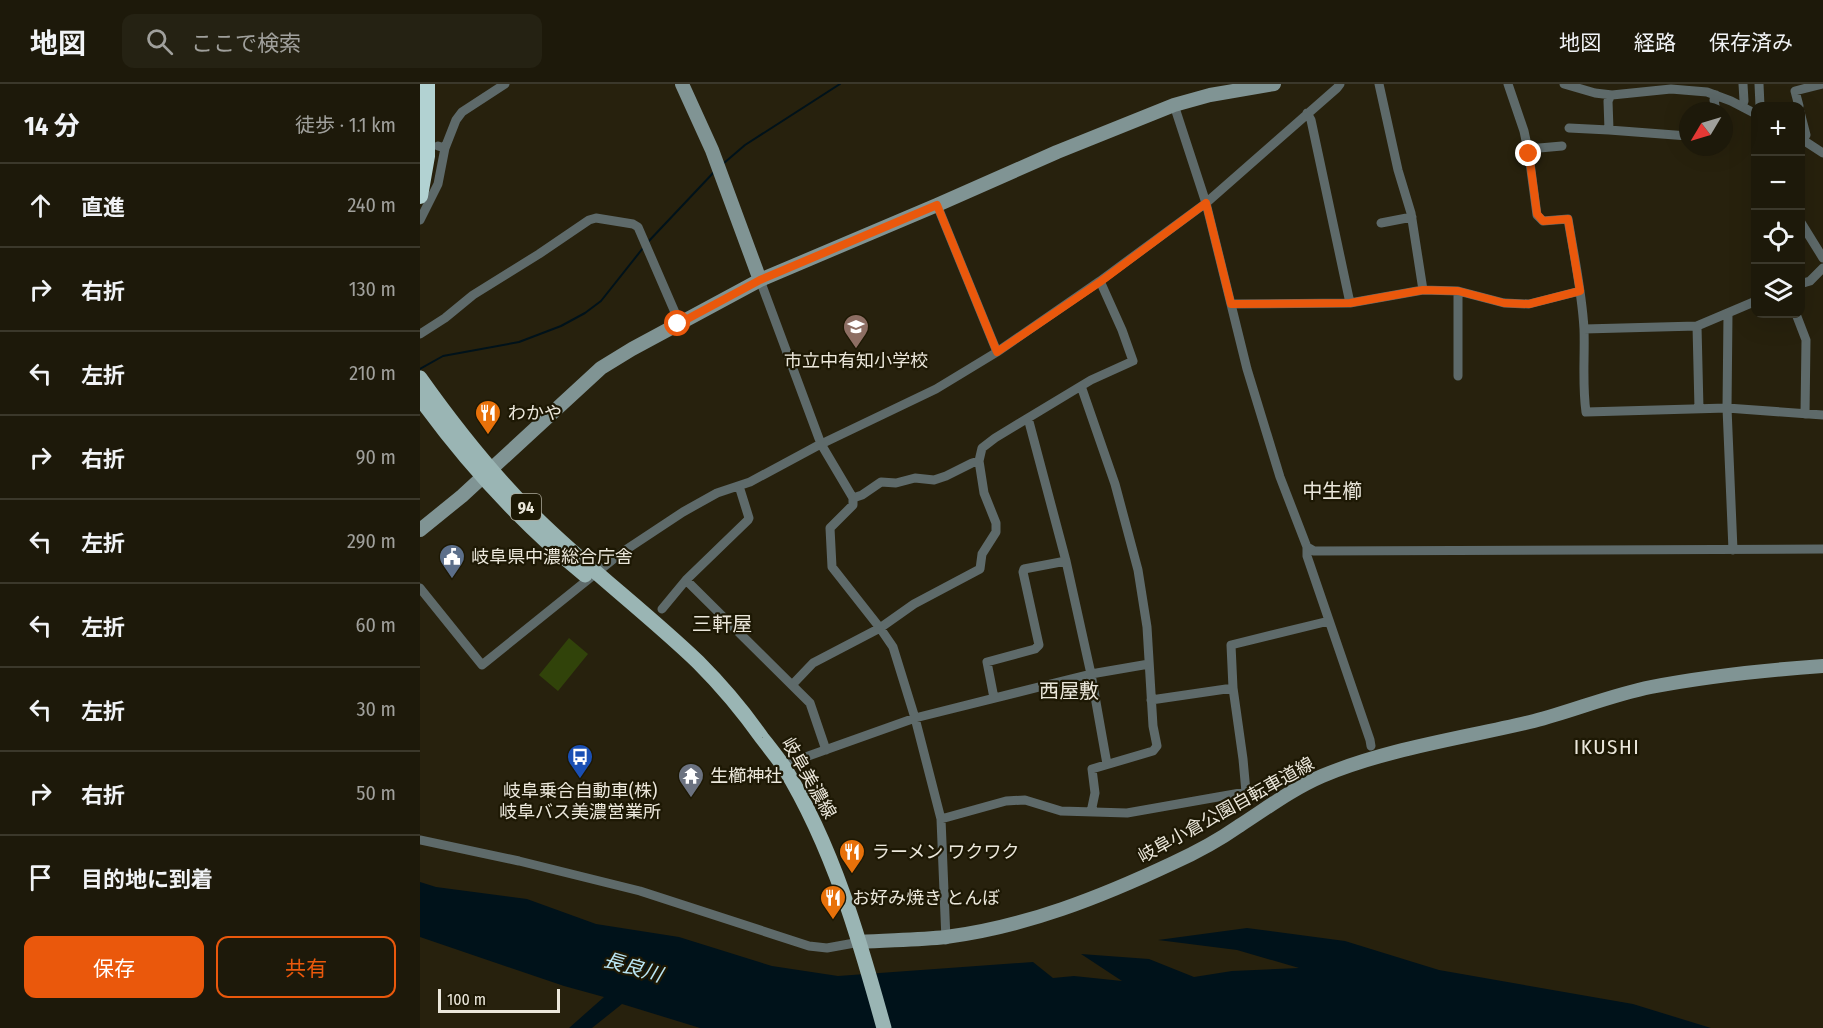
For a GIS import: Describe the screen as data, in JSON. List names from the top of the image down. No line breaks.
{"streets":{"main road":["94","岐阜美濃線"],"street":["岐阜小倉公園自転車道線"]},"crossings":[["岐阜美濃線","岐阜小倉公園自転車道線"]],"districts":["中生櫛","三軒屋","西屋敷","IKUSHI"],"water":["長良川"],"places":{"school or university":["市立中有知小学校"],"restaurant":["わかや","ラーメン ワクワク","お好み焼き とんぼ"],"public building":["岐阜県中濃総合庁舎"],"bus stop":["岐阜乗合自動車(株) 岐阜バス美濃営業所"],"temple":["生櫛神社"]},"scale_bar":"100 m","north":"bottom left","page":{"header":"地図","search":"ここで検索","nav":["地図","経路","保存済み"],"heading":["14 分","徒歩 · 1.1 km"],"map_buttons":["+","−"],"list":[["直進","240 m"],["右折","130 m"],["左折","210 m"],["右折","90 m"],["左折","290 m"],["左折","60 m"],["左折","30 m"],["右折","50 m"],"目的地に到着"],"buttons":["保存","共有"],"scale":"100 m"}}
